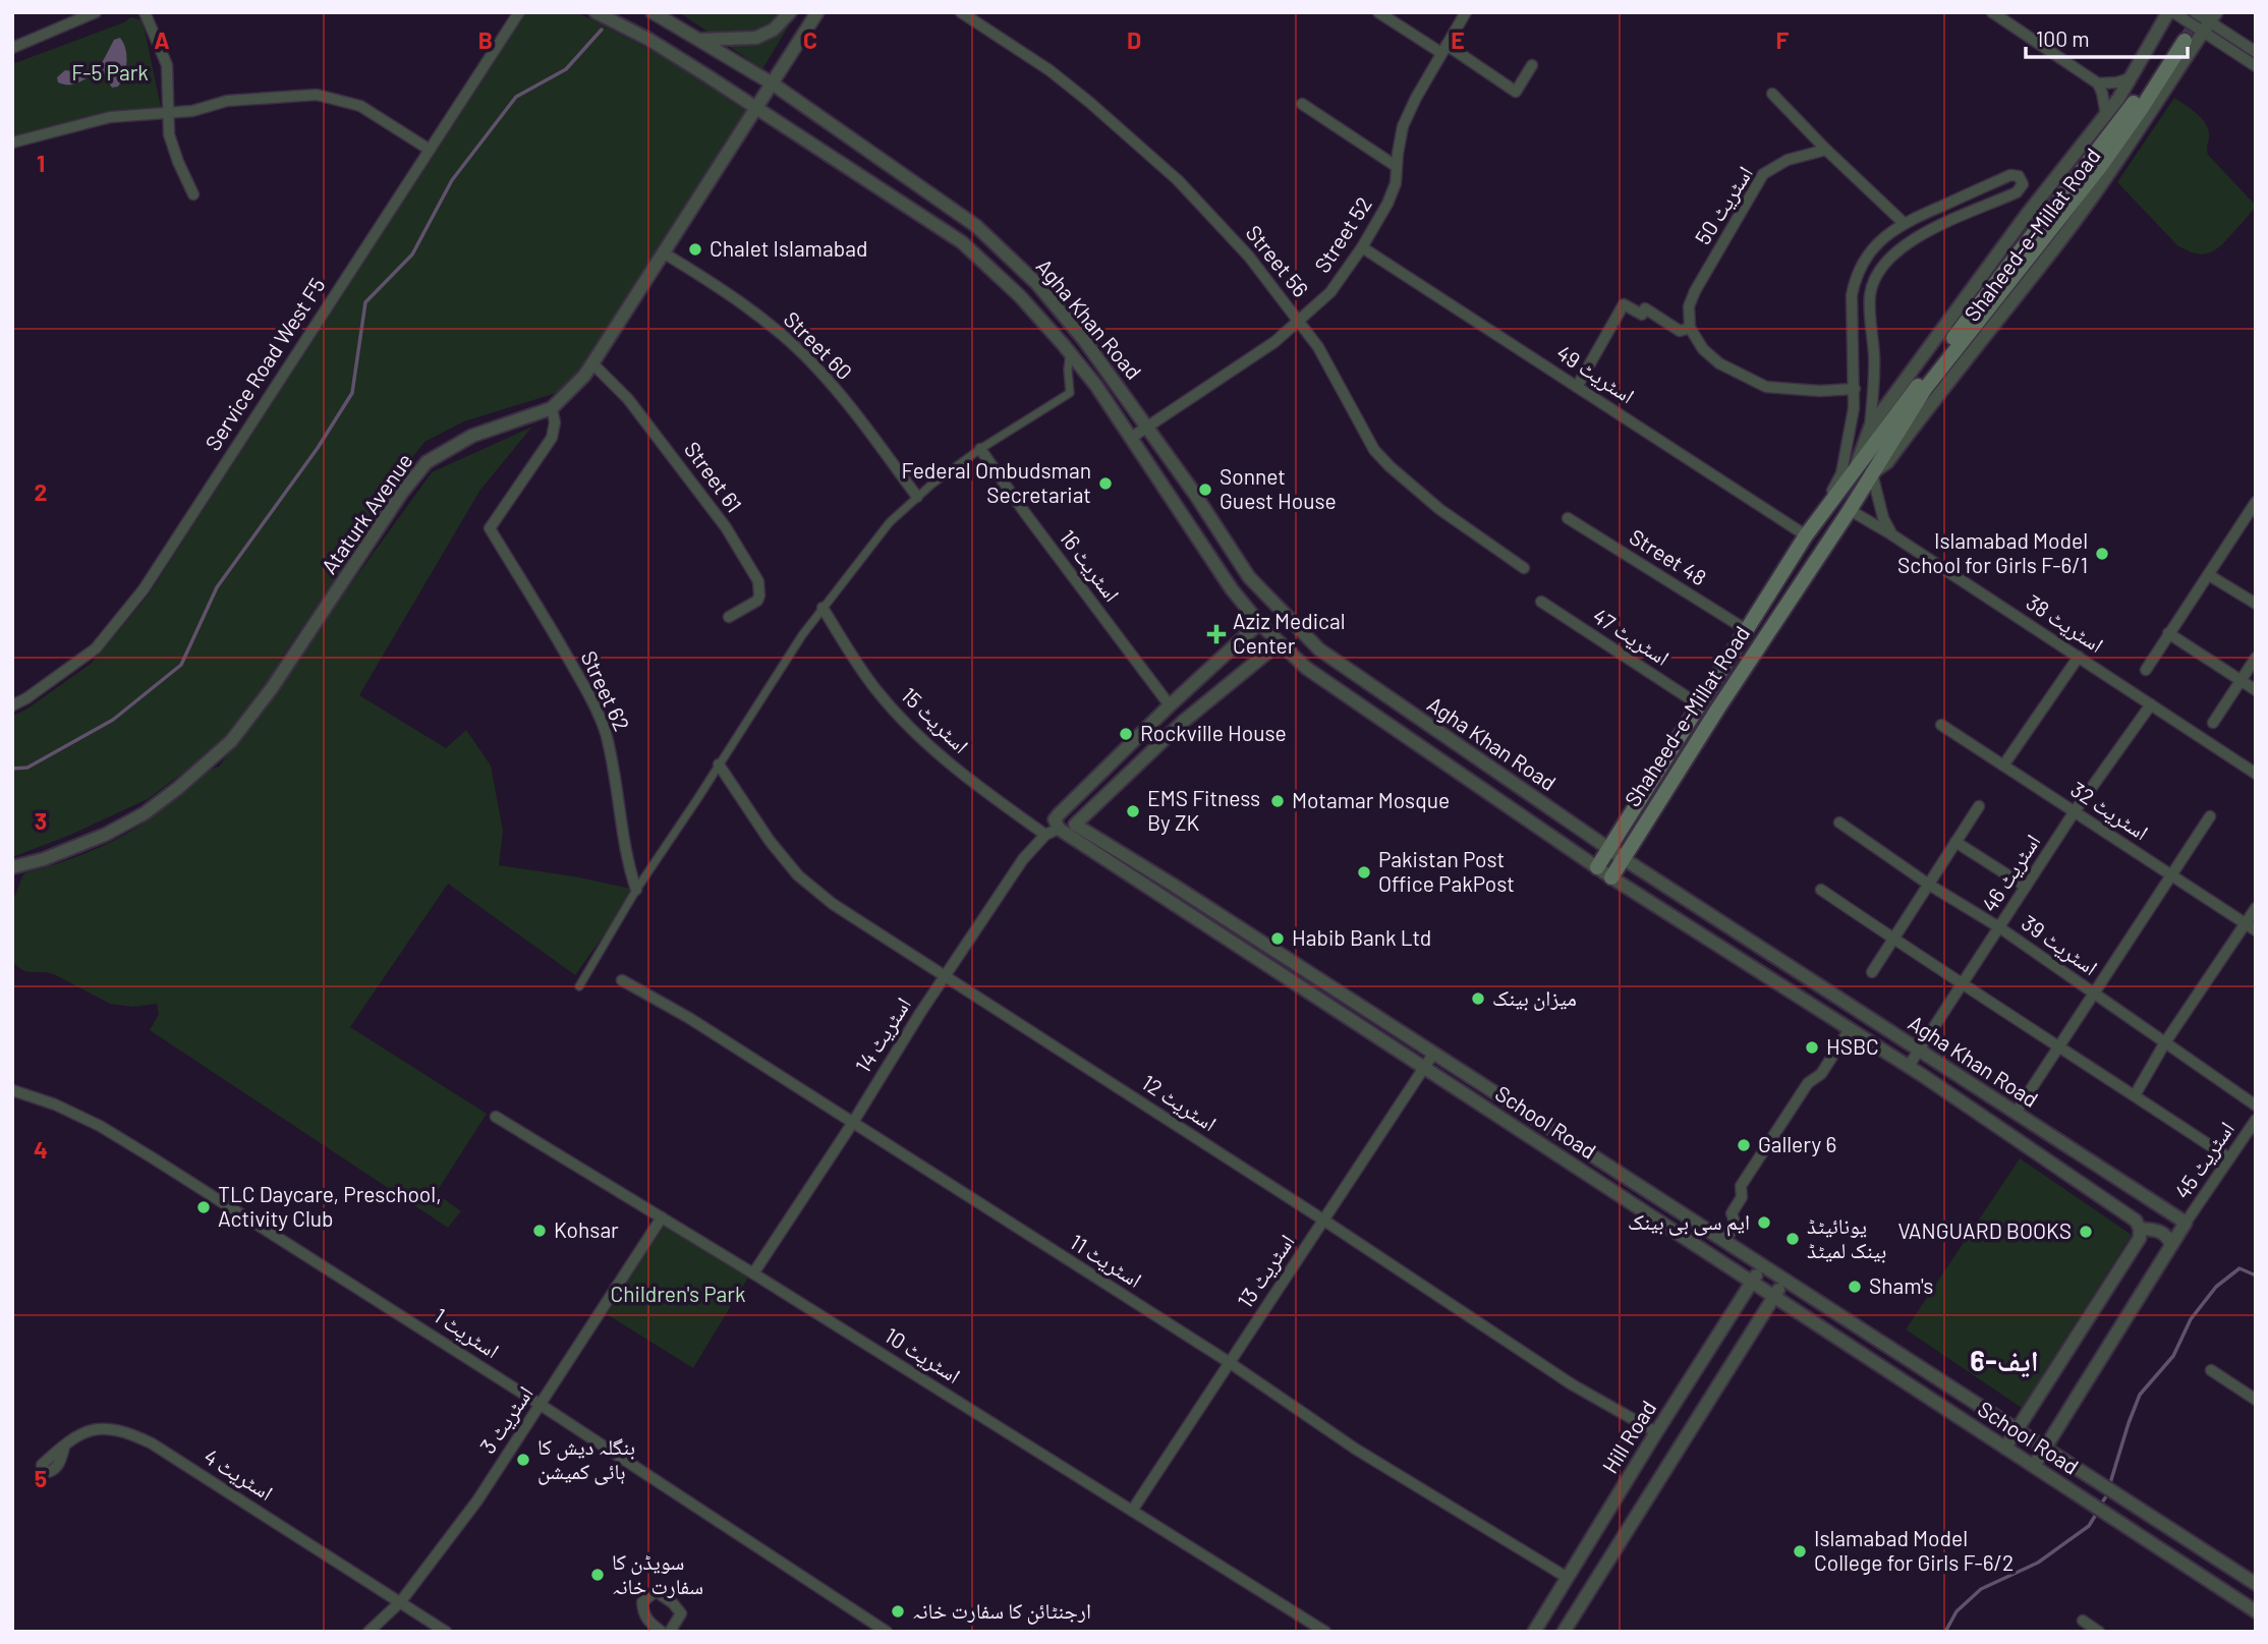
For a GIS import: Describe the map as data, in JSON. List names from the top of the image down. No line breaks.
{"streets":{"main road":["Shaheed-e-Millat Road"],"street":["اسٹریٹ 50","Street 52","Street 56","Agha Khan Road","Street 60","Service Road West F5","اسٹریٹ 49","Street 61","Ataturk Avenue","Street 48","اسٹریٹ 16","اسٹریٹ 38","اسٹریٹ 47","Street 62","اسٹریٹ 15","اسٹریٹ 32","اسٹریٹ 46","اسٹریٹ 39","اسٹریٹ 14","اسٹریٹ 12","School Road","اسٹریٹ 45","اسٹریٹ 11","اسٹریٹ 13","اسٹریٹ 1","اسٹریٹ 10","اسٹریٹ 3","Hill Road","اسٹریٹ 4"]},"crossings":[["Street 52","Street 56"],["Street 52","Agha Khan Road"],["Street 52","اسٹریٹ 49"],["Shaheed-e-Millat Road","Agha Khan Road"],["Shaheed-e-Millat Road","اسٹریٹ 49"],["Shaheed-e-Millat Road","Street 48"],["Shaheed-e-Millat Road","اسٹریٹ 38"],["Shaheed-e-Millat Road","اسٹریٹ 47"],["Agha Khan Road","Ataturk Avenue"],["Agha Khan Road","اسٹریٹ 46"],["Agha Khan Road","اسٹریٹ 45"],["Street 60","Ataturk Avenue"],["Street 61","Ataturk Avenue"],["Ataturk Avenue","Street 62"],["اسٹریٹ 38","اسٹریٹ 46"],["اسٹریٹ 15","اسٹریٹ 14"],["اسٹریٹ 32","اسٹریٹ 46"],["اسٹریٹ 46","اسٹریٹ 39"],["اسٹریٹ 14","اسٹریٹ 12"],["اسٹریٹ 14","School Road"],["اسٹریٹ 14","اسٹریٹ 11"],["اسٹریٹ 14","اسٹریٹ 10"],["اسٹریٹ 12","اسٹریٹ 13"],["اسٹریٹ 12","Hill Road"],["School Road","اسٹریٹ 13"],["School Road","Hill Road"],["اسٹریٹ 11","اسٹریٹ 13"],["اسٹریٹ 11","Hill Road"],["اسٹریٹ 13","اسٹریٹ 10"],["اسٹریٹ 1","اسٹریٹ 3"],["اسٹریٹ 10","اسٹریٹ 3"],["اسٹریٹ 3","اسٹریٹ 4"]],"districts":["ایف-6"],"parks":["F-5 Park","Children's Park"],"places":{"other":["Chalet Islamabad","Federal Ombudsman Secretariat","Sonnet Guest House","Islamabad Model School for Girls F-6/1","Rockville House","Motamar Mosque","EMS Fitness By ZK","Pakistan Post Office PakPost","Habib Bank Ltd","میزان بینک","HSBC","Gallery 6","TLC Daycare, Preschool, Activity Club","ایم سی بی بینک","Kohsar","VANGUARD BOOKS","یونائیٹڈ بینک لمیٹڈ","Sham's","بنگلہ دیش کا ہائی کمیشن","Islamabad Model College for Girls F-6/2","سویڈن کا سفارت خانہ","ارجنٹائن کا سفارت خانہ"],"health":["Aziz Medical Center"]},"scale_bar":"100 m","grid":{"columns":["A","B","C","D","E","F"],"rows":["1","2","3","4","5"]}}
